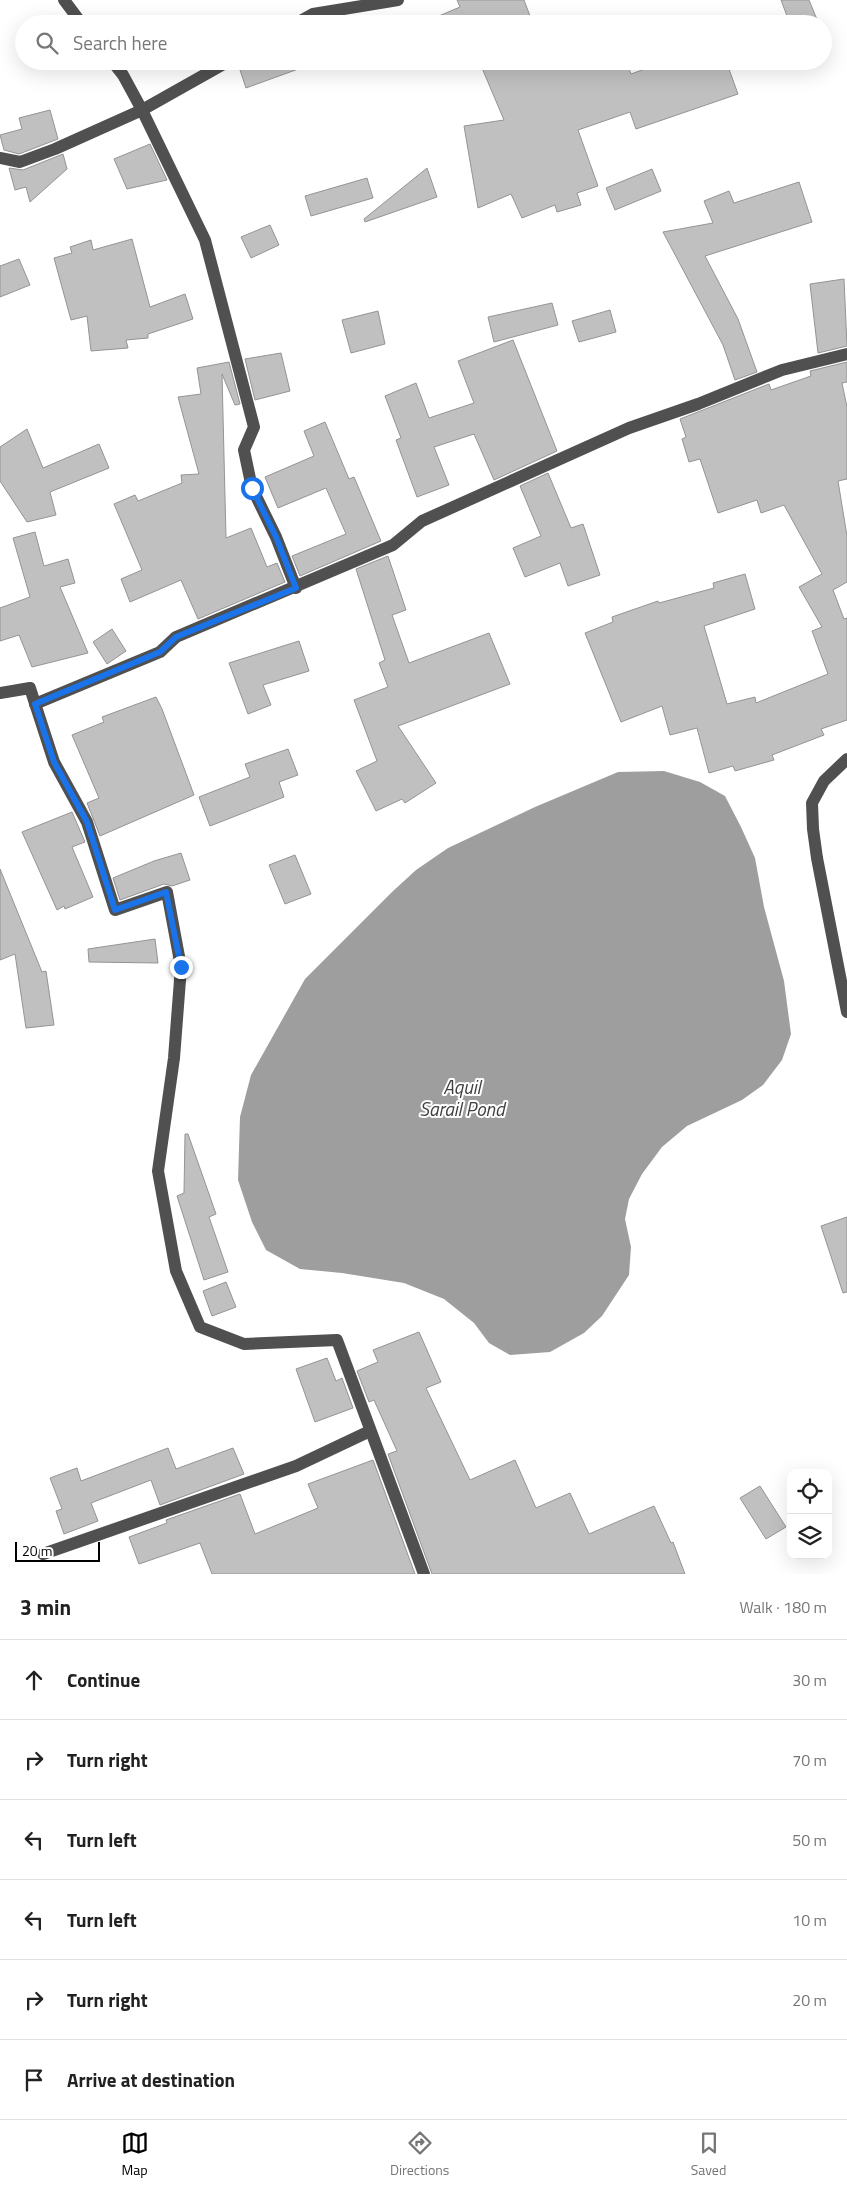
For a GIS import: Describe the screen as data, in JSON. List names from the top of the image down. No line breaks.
{"water":["Aquil Sarail Pond"],"scale_bar":"20 m","page":{"search":"Search here","scale":"20 m","heading":["3 min","Walk · 180 m"],"list":[["Continue","30 m"],["Turn right","70 m"],["Turn left","50 m"],["Turn left","10 m"],["Turn right","20 m"],"Arrive at destination"],"nav":["Map","Directions","Saved"]}}
